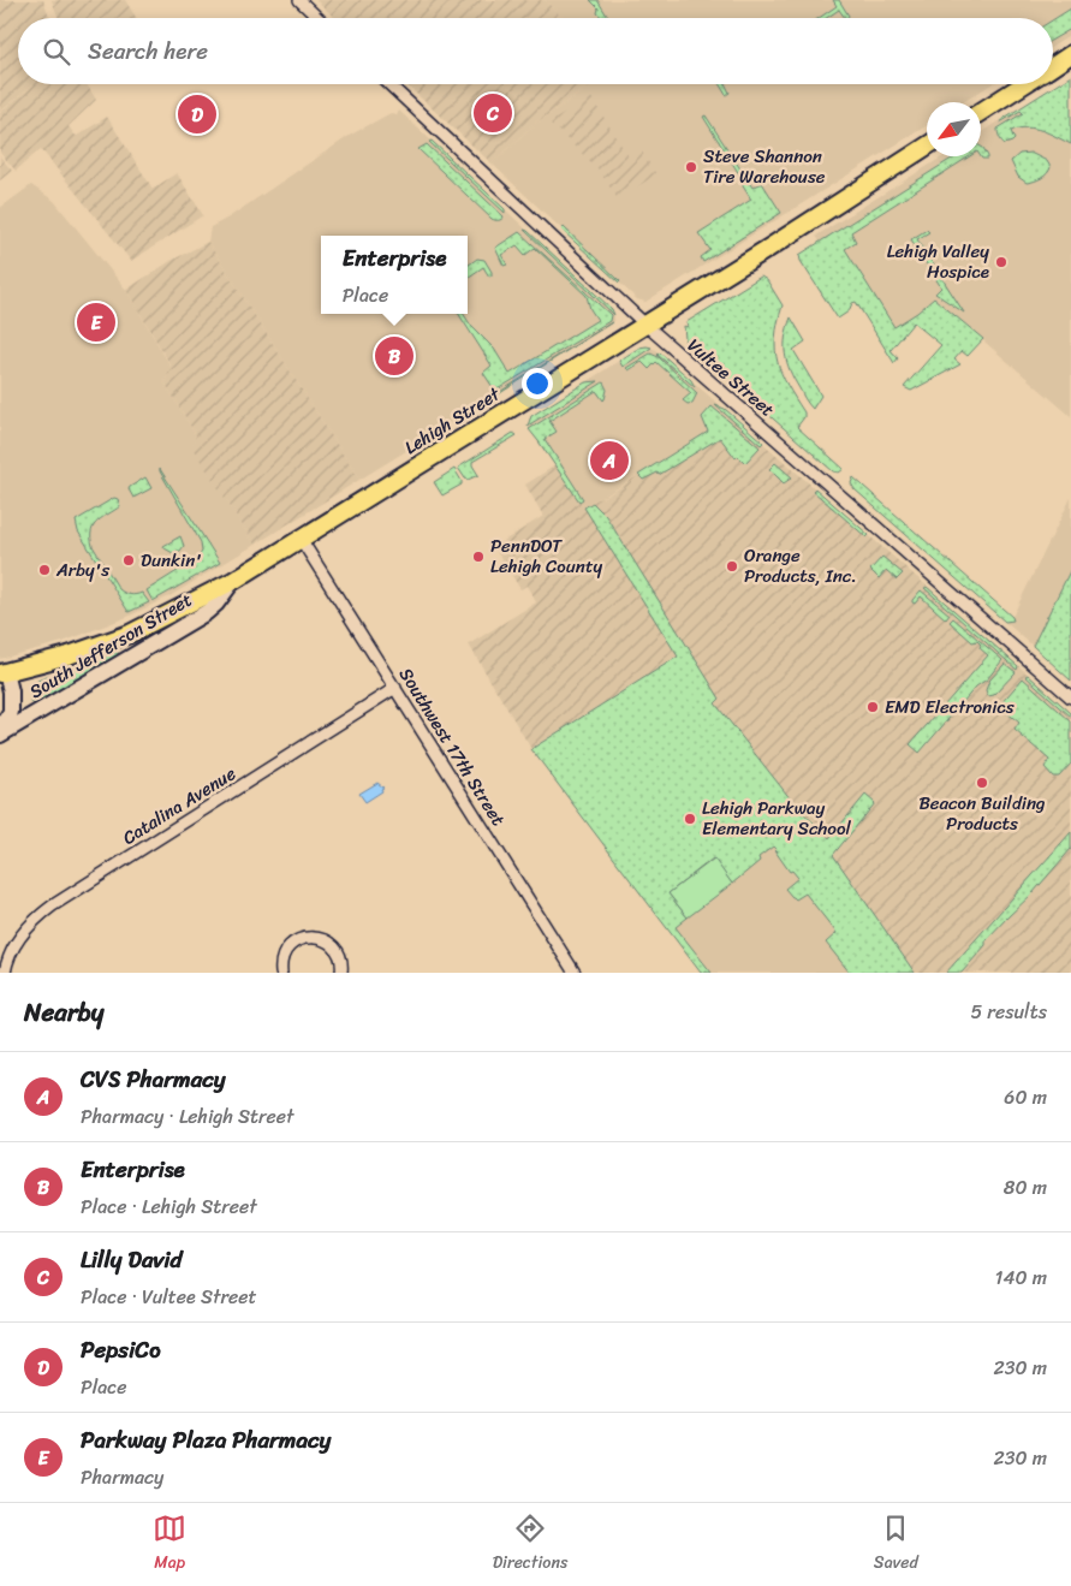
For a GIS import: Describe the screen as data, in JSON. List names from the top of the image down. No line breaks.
{"streets":{"main road":["Lehigh Street","South Jefferson Street"],"street":["Vultee Street","Southwest 17th Street","Catalina Avenue"]},"crossings":[["Vultee Street","Lehigh Street"],["Lehigh Street","South Jefferson Street"],["Lehigh Street","Southwest 17th Street"],["Southwest 17th Street","Catalina Avenue"]],"places":["Steve Shannon Tire Warehouse","Lehigh Valley Hospice","PennDOT Lehigh County","Dunkin'","Orange Products, Inc.","Arby's","EMD Electronics","Beacon Building Products","Lehigh Parkway Elementary School"],"north":"bottom left","page":{"search":"Search here","pins":["C","D","E","B","A"],"popup":["Enterprise","Place"],"heading":["Nearby","5 results"],"list":[{"mark":"A","name":"CVS Pharmacy","note":"Pharmacy · Lehigh Street","value":"60 m"},{"mark":"B","name":"Enterprise","note":"Place · Lehigh Street","value":"80 m"},{"mark":"C","name":"Lilly David","note":"Place · Vultee Street","value":"140 m"},{"mark":"D","name":"PepsiCo","note":"Place","value":"230 m"},{"mark":"E","name":"Parkway Plaza Pharmacy","note":"Pharmacy","value":"230 m"}],"nav":["Map","Directions","Saved"]}}
